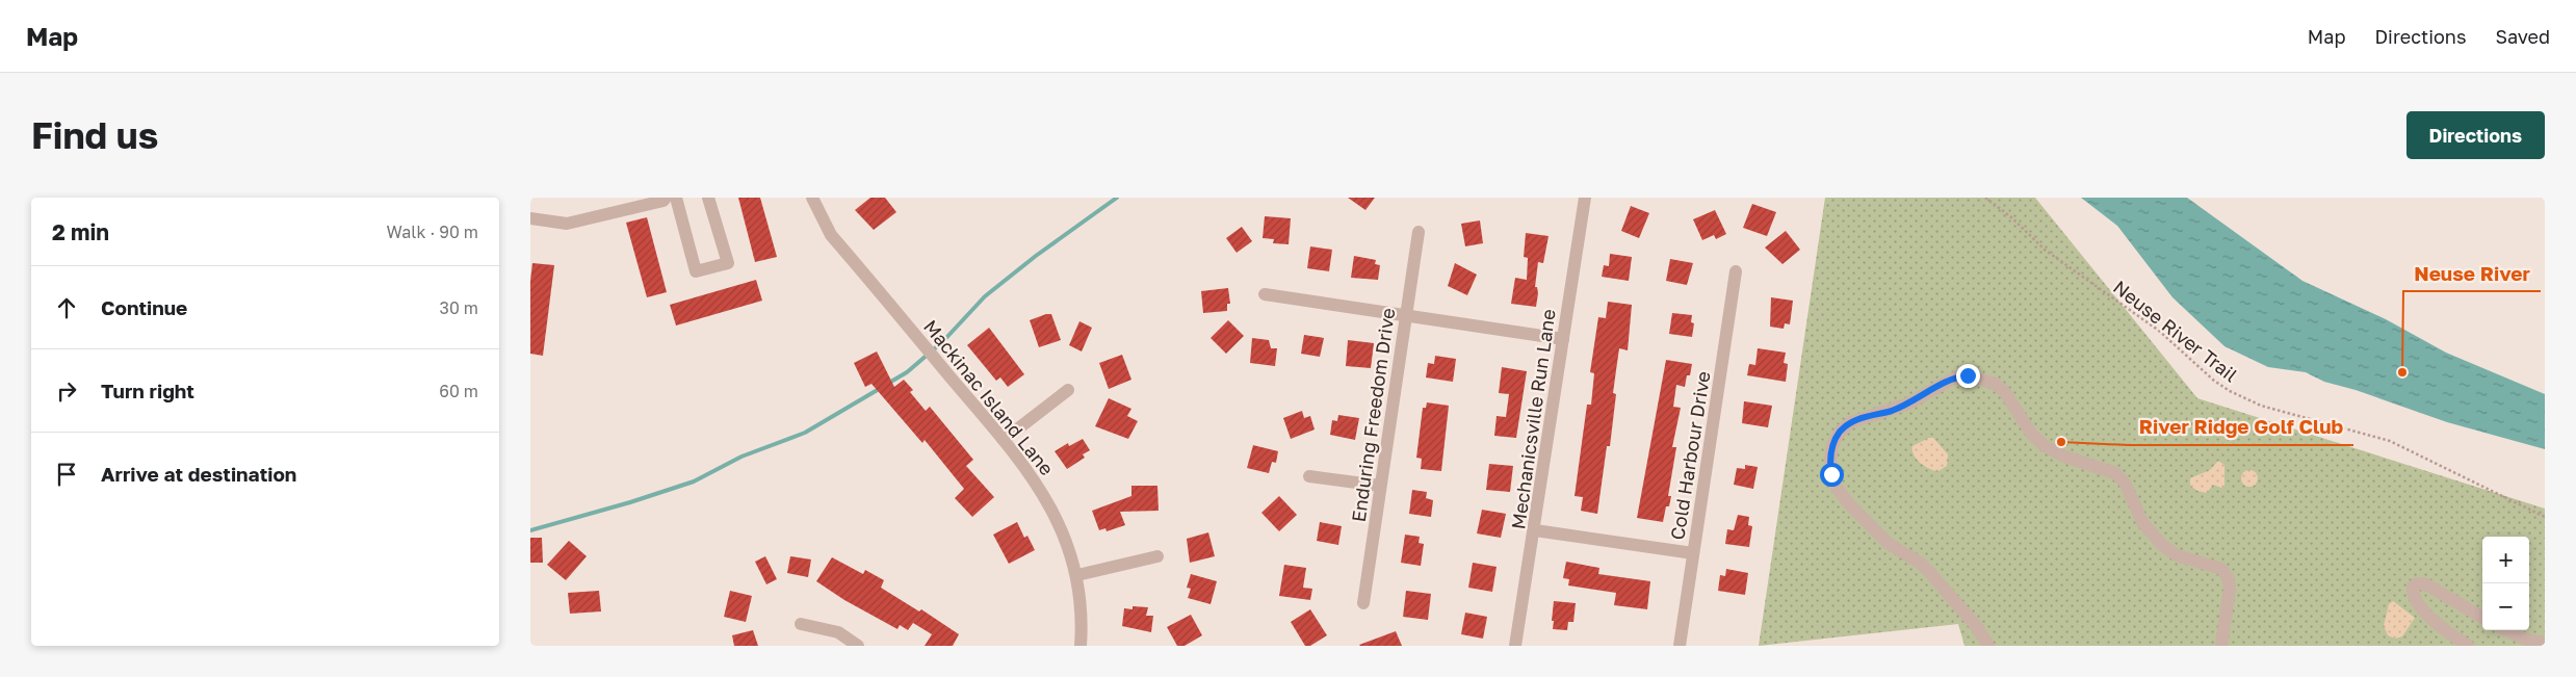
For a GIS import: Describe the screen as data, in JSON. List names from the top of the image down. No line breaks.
{"streets":{"street":["Mackinac Island Lane","Enduring Freedom Drive","Mechanicsville Run Lane","Cold Harbour Drive"],"path":["Neuse River Trail"]},"places":["Neuse River","River Ridge Golf Club"],"page":{"header":"Map","nav":["Map","Directions","Saved"],"buttons":"Directions","title":"Find us","heading":["2 min","Walk · 90 m"],"list":[["Continue","30 m"],["Turn right","60 m"],"Arrive at destination"],"map_buttons":["+","−"]}}
